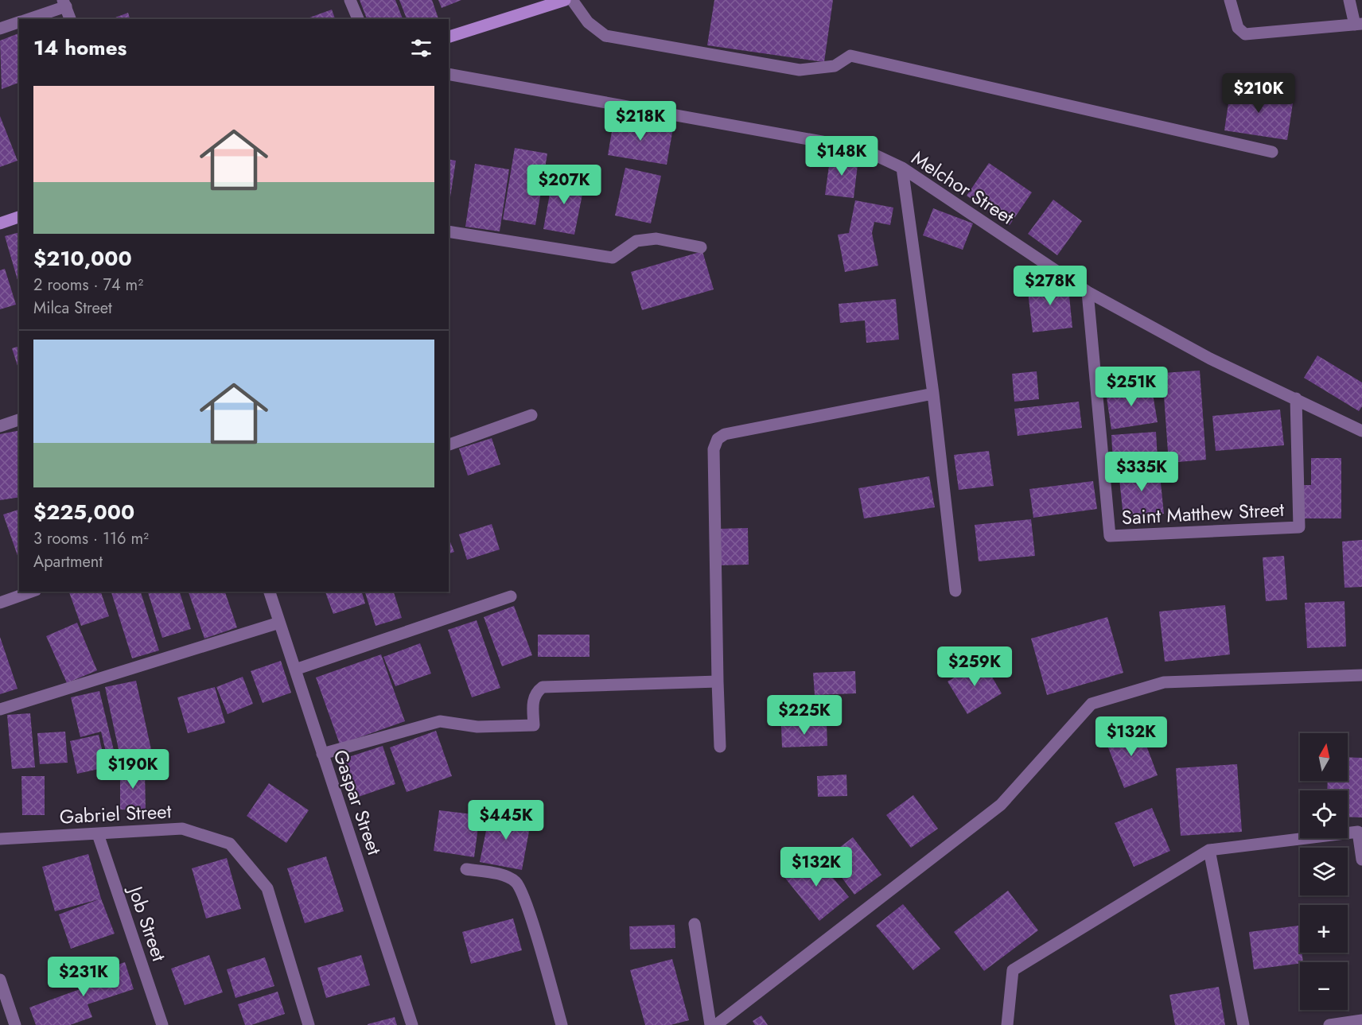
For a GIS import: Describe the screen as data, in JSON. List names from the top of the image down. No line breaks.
{"streets":{"street":["Melchor Street","Saint Matthew Street","Gaspar Street","Gabriel Street","Job Street"]},"crossings":[["Melchor Street","Saint Matthew Street"],["Gabriel Street","Job Street"]],"north":"top","page":{"heading":"14 homes","price":["$210K","$218K","$148K","$207K","$278K","$251K","$335K","$259K","$225K","$132K","$190K","$445K","$132K","$231K"],"list":[{"name":"$210,000","note":"2 rooms · 74 m² · Milca Street"},{"name":"$225,000","note":"3 rooms · 116 m² · Apartment"}],"map_buttons":["+","−"]}}
